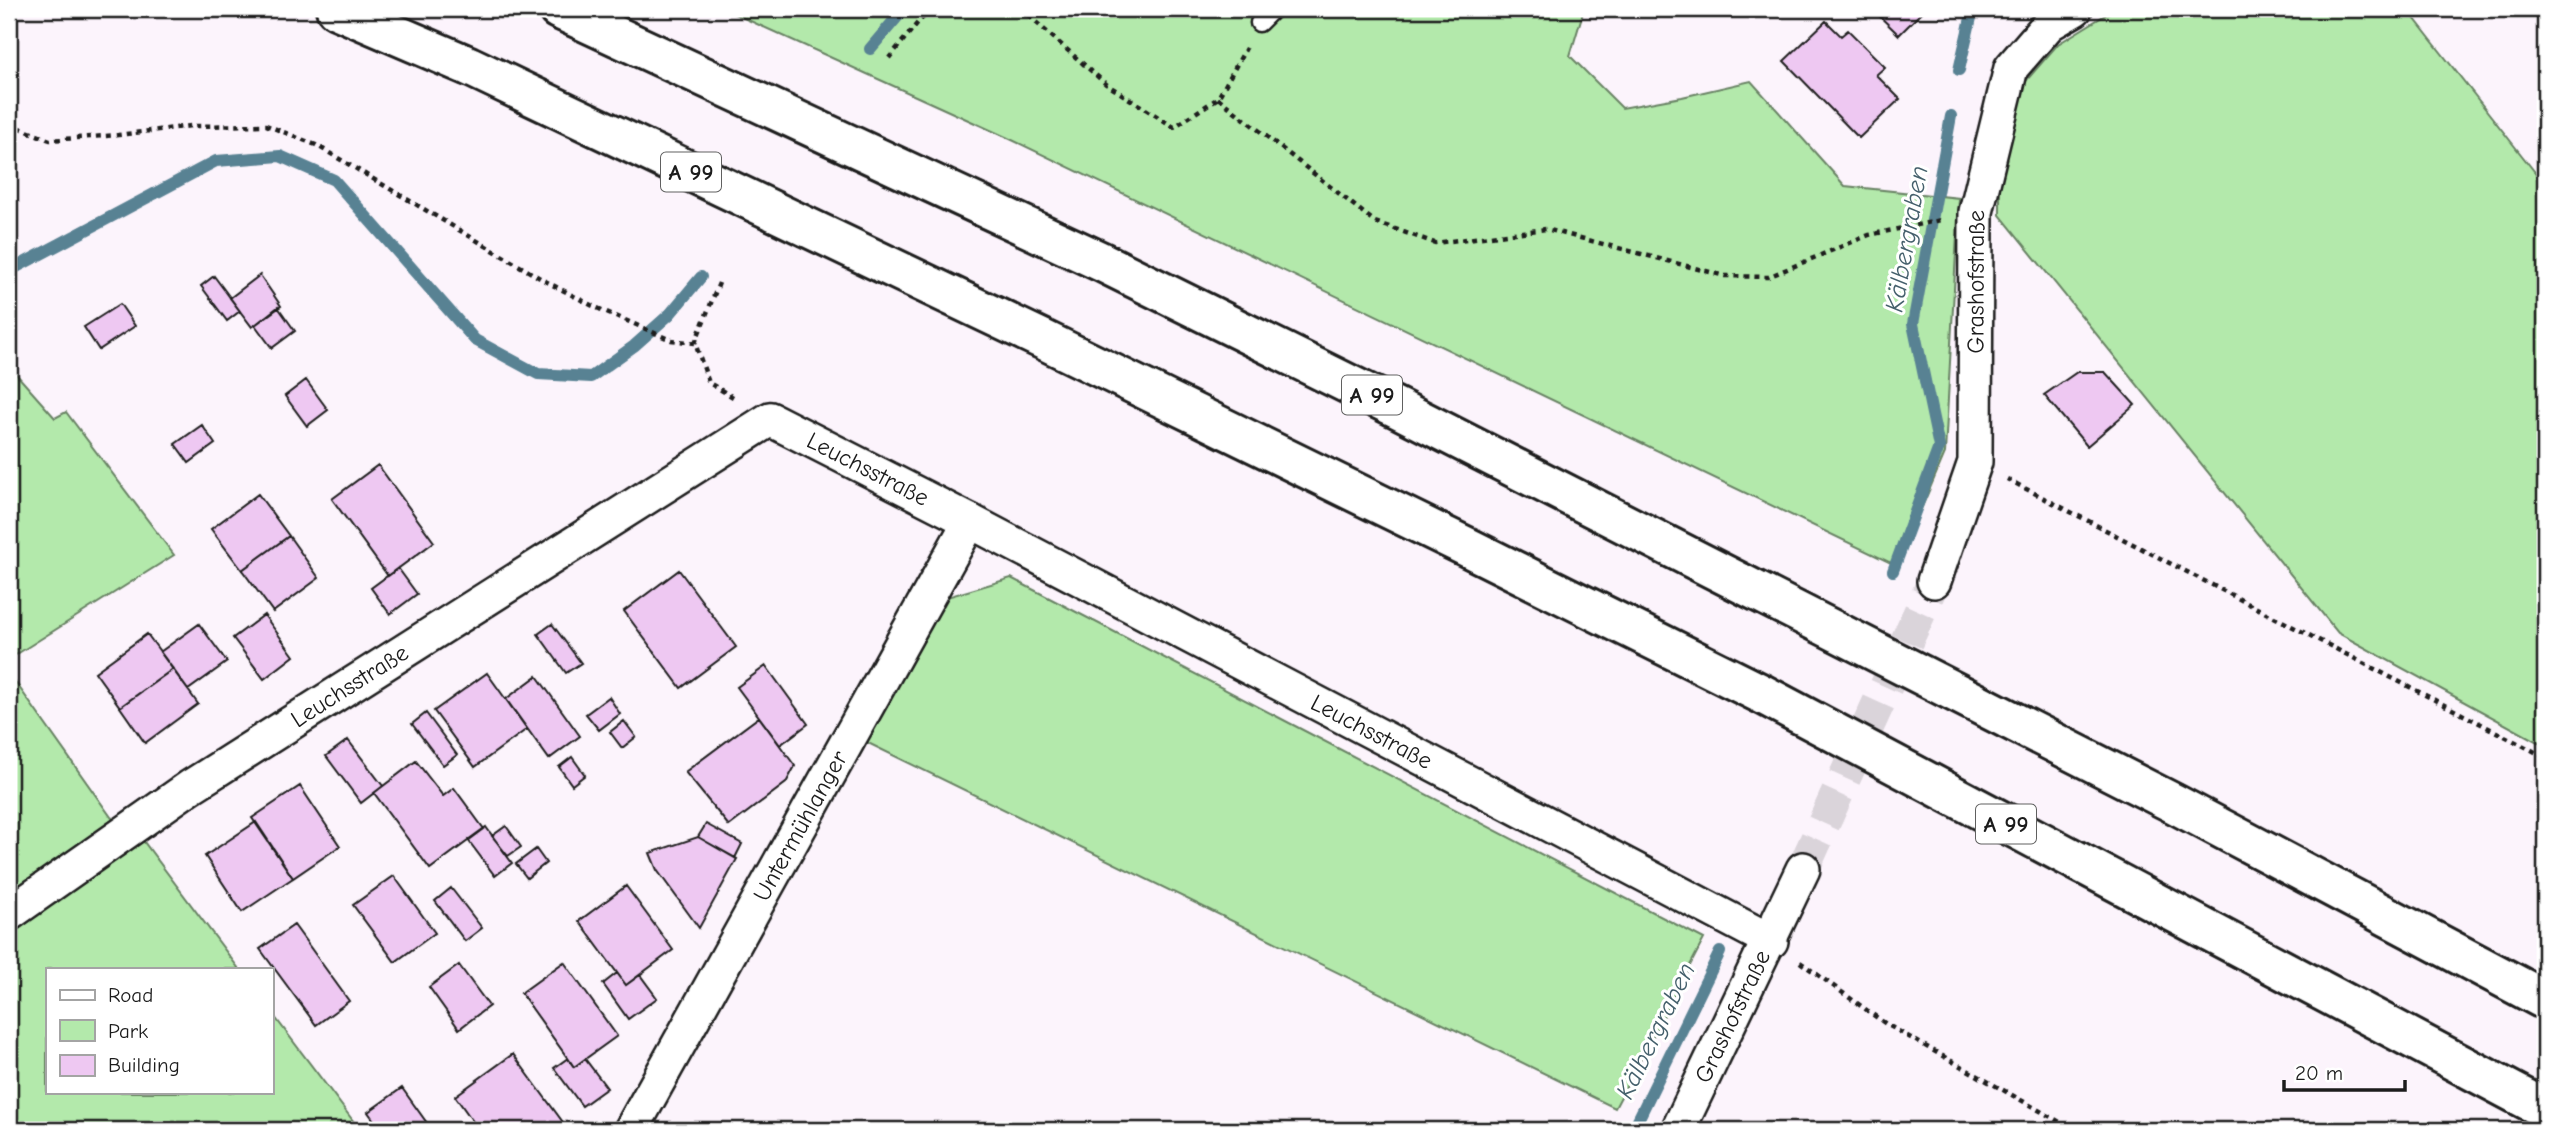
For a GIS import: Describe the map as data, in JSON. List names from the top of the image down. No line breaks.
{"streets":{"highway":["A 99"],"street":["Grashofstraße","Leuchsstraße","Untermühlanger"]},"crossings":[["Grashofstraße","Leuchsstraße"],["Leuchsstraße","Untermühlanger"]],"water":["Kälbergraben"],"legend":["Road","Park","Building"],"scale_bar":"20 m"}
